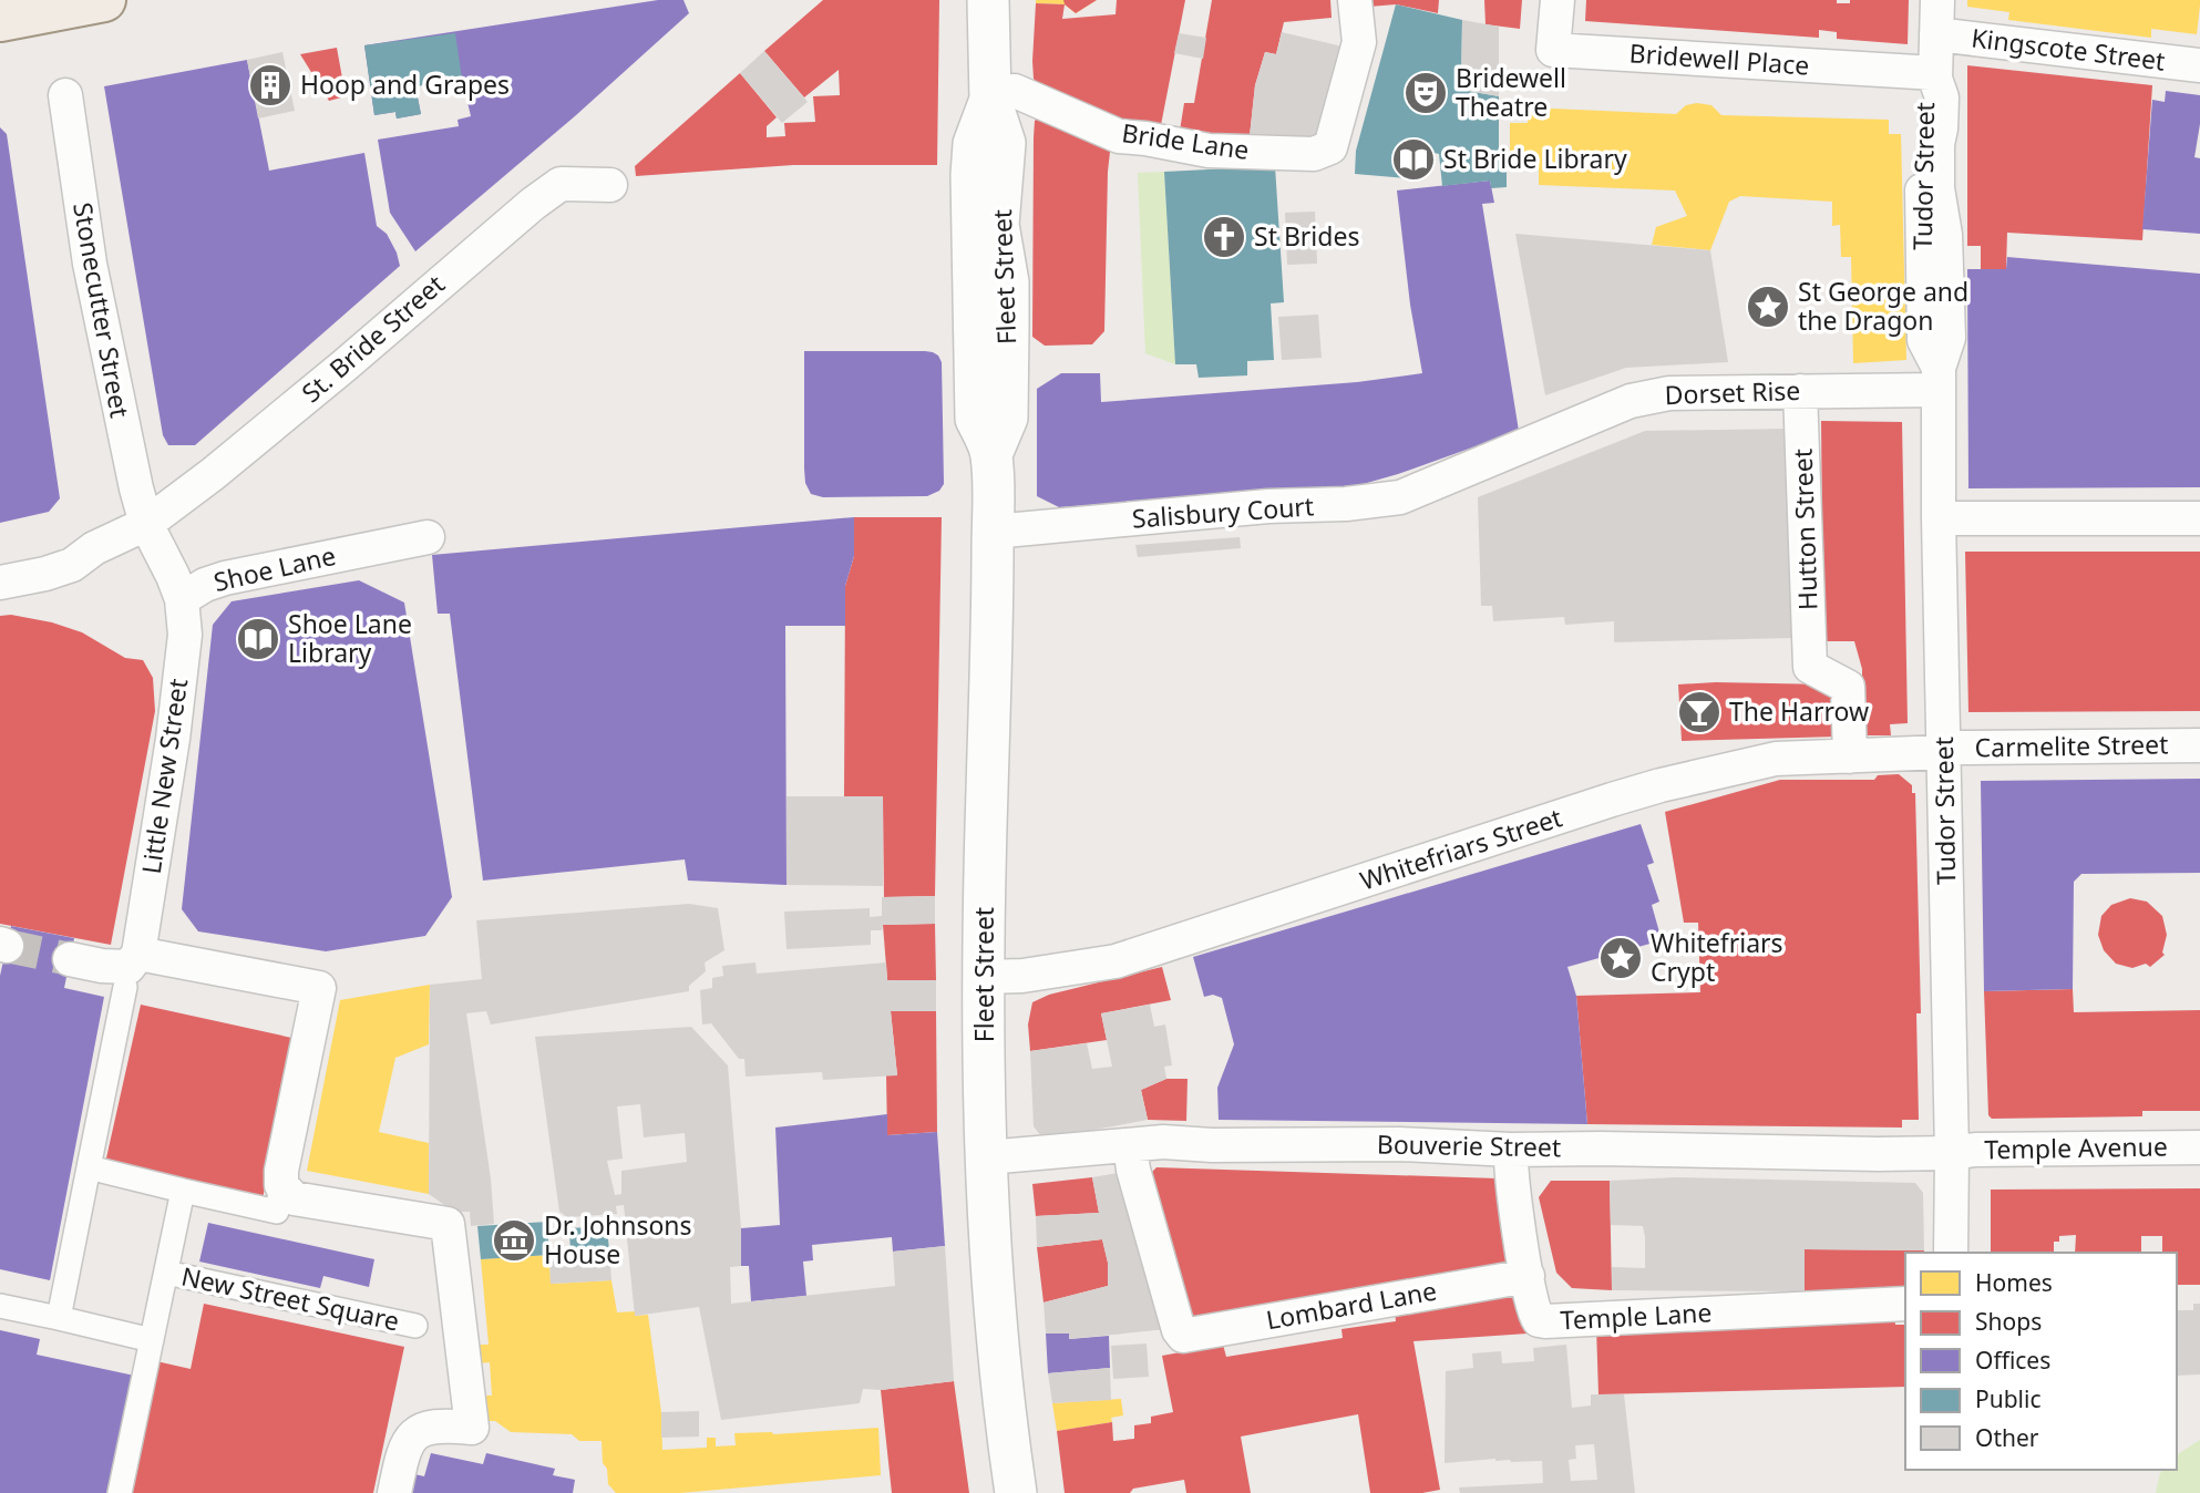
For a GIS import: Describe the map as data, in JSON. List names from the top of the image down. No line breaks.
{"streets":{"street":["Kingscote Street","Bridewell Place","Bride Lane","Tudor Street","Fleet Street","Stonecutter Street","St. Bride Street","Dorset Rise","Salisbury Court","Hutton Street","Shoe Lane","Carmelite Street","Little New Street","Whitefriars Street","Bouverie Street","Temple Avenue","New Street Square","Lombard Lane","Temple Lane"]},"crossings":[["Kingscote Street","Tudor Street"],["Bridewell Place","Tudor Street"],["Bride Lane","Fleet Street"],["Tudor Street","Dorset Rise"],["Tudor Street","Carmelite Street"],["Tudor Street","Whitefriars Street"],["Tudor Street","Bouverie Street"],["Tudor Street","Temple Avenue"],["Fleet Street","Salisbury Court"],["Fleet Street","Whitefriars Street"],["Fleet Street","Bouverie Street"],["Stonecutter Street","St. Bride Street"],["Stonecutter Street","Shoe Lane"],["St. Bride Street","Shoe Lane"],["Dorset Rise","Salisbury Court"],["Dorset Rise","Hutton Street"],["Hutton Street","Whitefriars Street"],["Shoe Lane","Little New Street"],["Carmelite Street","Whitefriars Street"],["Bouverie Street","Temple Avenue"],["Bouverie Street","Lombard Lane"],["Bouverie Street","Temple Lane"],["Lombard Lane","Temple Lane"]],"places":{"building":["Hoop and Grapes"],"theatre":["Bridewell Theatre"],"library":["St Bride Library","Shoe Lane Library"],"church":["St Brides"],"place":["St George and the Dragon","Whitefriars Crypt"],"bar":["The Harrow"],"museum":["Dr. Johnsons House"]},"legend":["Homes","Shops","Offices","Public","Other"]}
